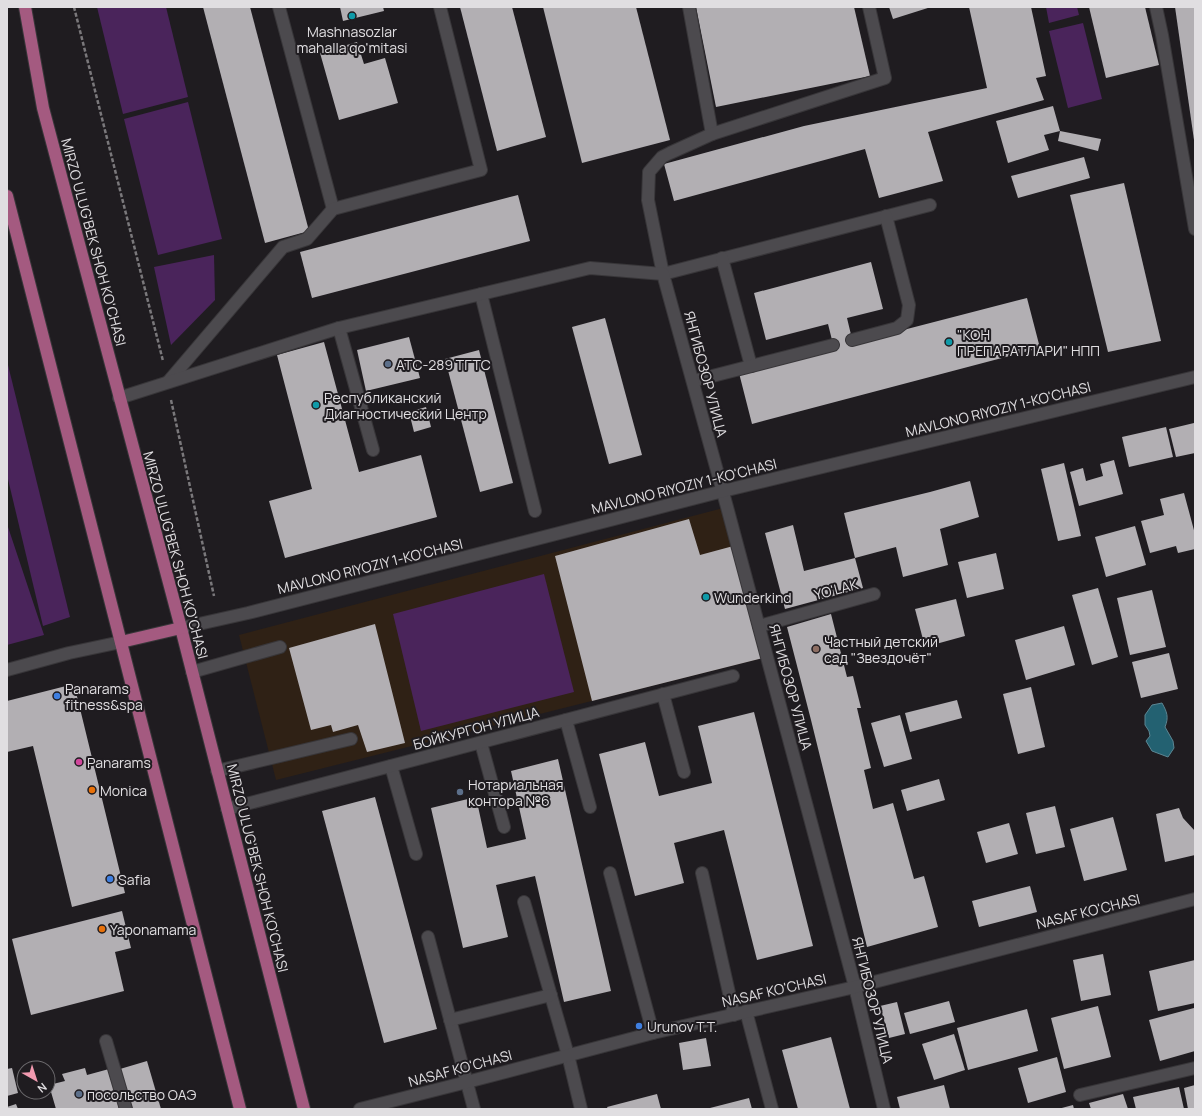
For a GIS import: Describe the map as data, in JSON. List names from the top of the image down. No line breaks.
{"streets":{"main road":["MIRZO ULUG'BEK SHOH KO'CHASI"],"street":["ЯНГИБОЗОР УЛИЦА","MAVLONO RIYOZIY 1-KO'CHASI","YO'LAK","БОЙКУРГОН УЛИЦА","NASAF KO'CHASI"]},"crossings":[["MIRZO ULUG'BEK SHOH KO'CHASI","MAVLONO RIYOZIY 1-KO'CHASI"],["MIRZO ULUG'BEK SHOH KO'CHASI","БОЙКУРГОН УЛИЦА"],["ЯНГИБОЗОР УЛИЦА","MAVLONO RIYOZIY 1-KO'CHASI"],["ЯНГИБОЗОР УЛИЦА","YO'LAK"],["ЯНГИБОЗОР УЛИЦА","NASAF KO'CHASI"]],"places":["Mashnasozlar mahalla qo'mitasi","\"КОН ПРЕПАРАТЛАРИ\" НПП","АТС-289 ТГТС","Республиканский Диагностический Центр","Wunderkind","Частный детский сад \"Звездочёт\"","Panarams fitness&spa","Panarams","Monica","Нотариальная контора №6","Safia","Yaponamama","Urunov T.T.","посольство ОАЭ"],"north":"bottom right"}
